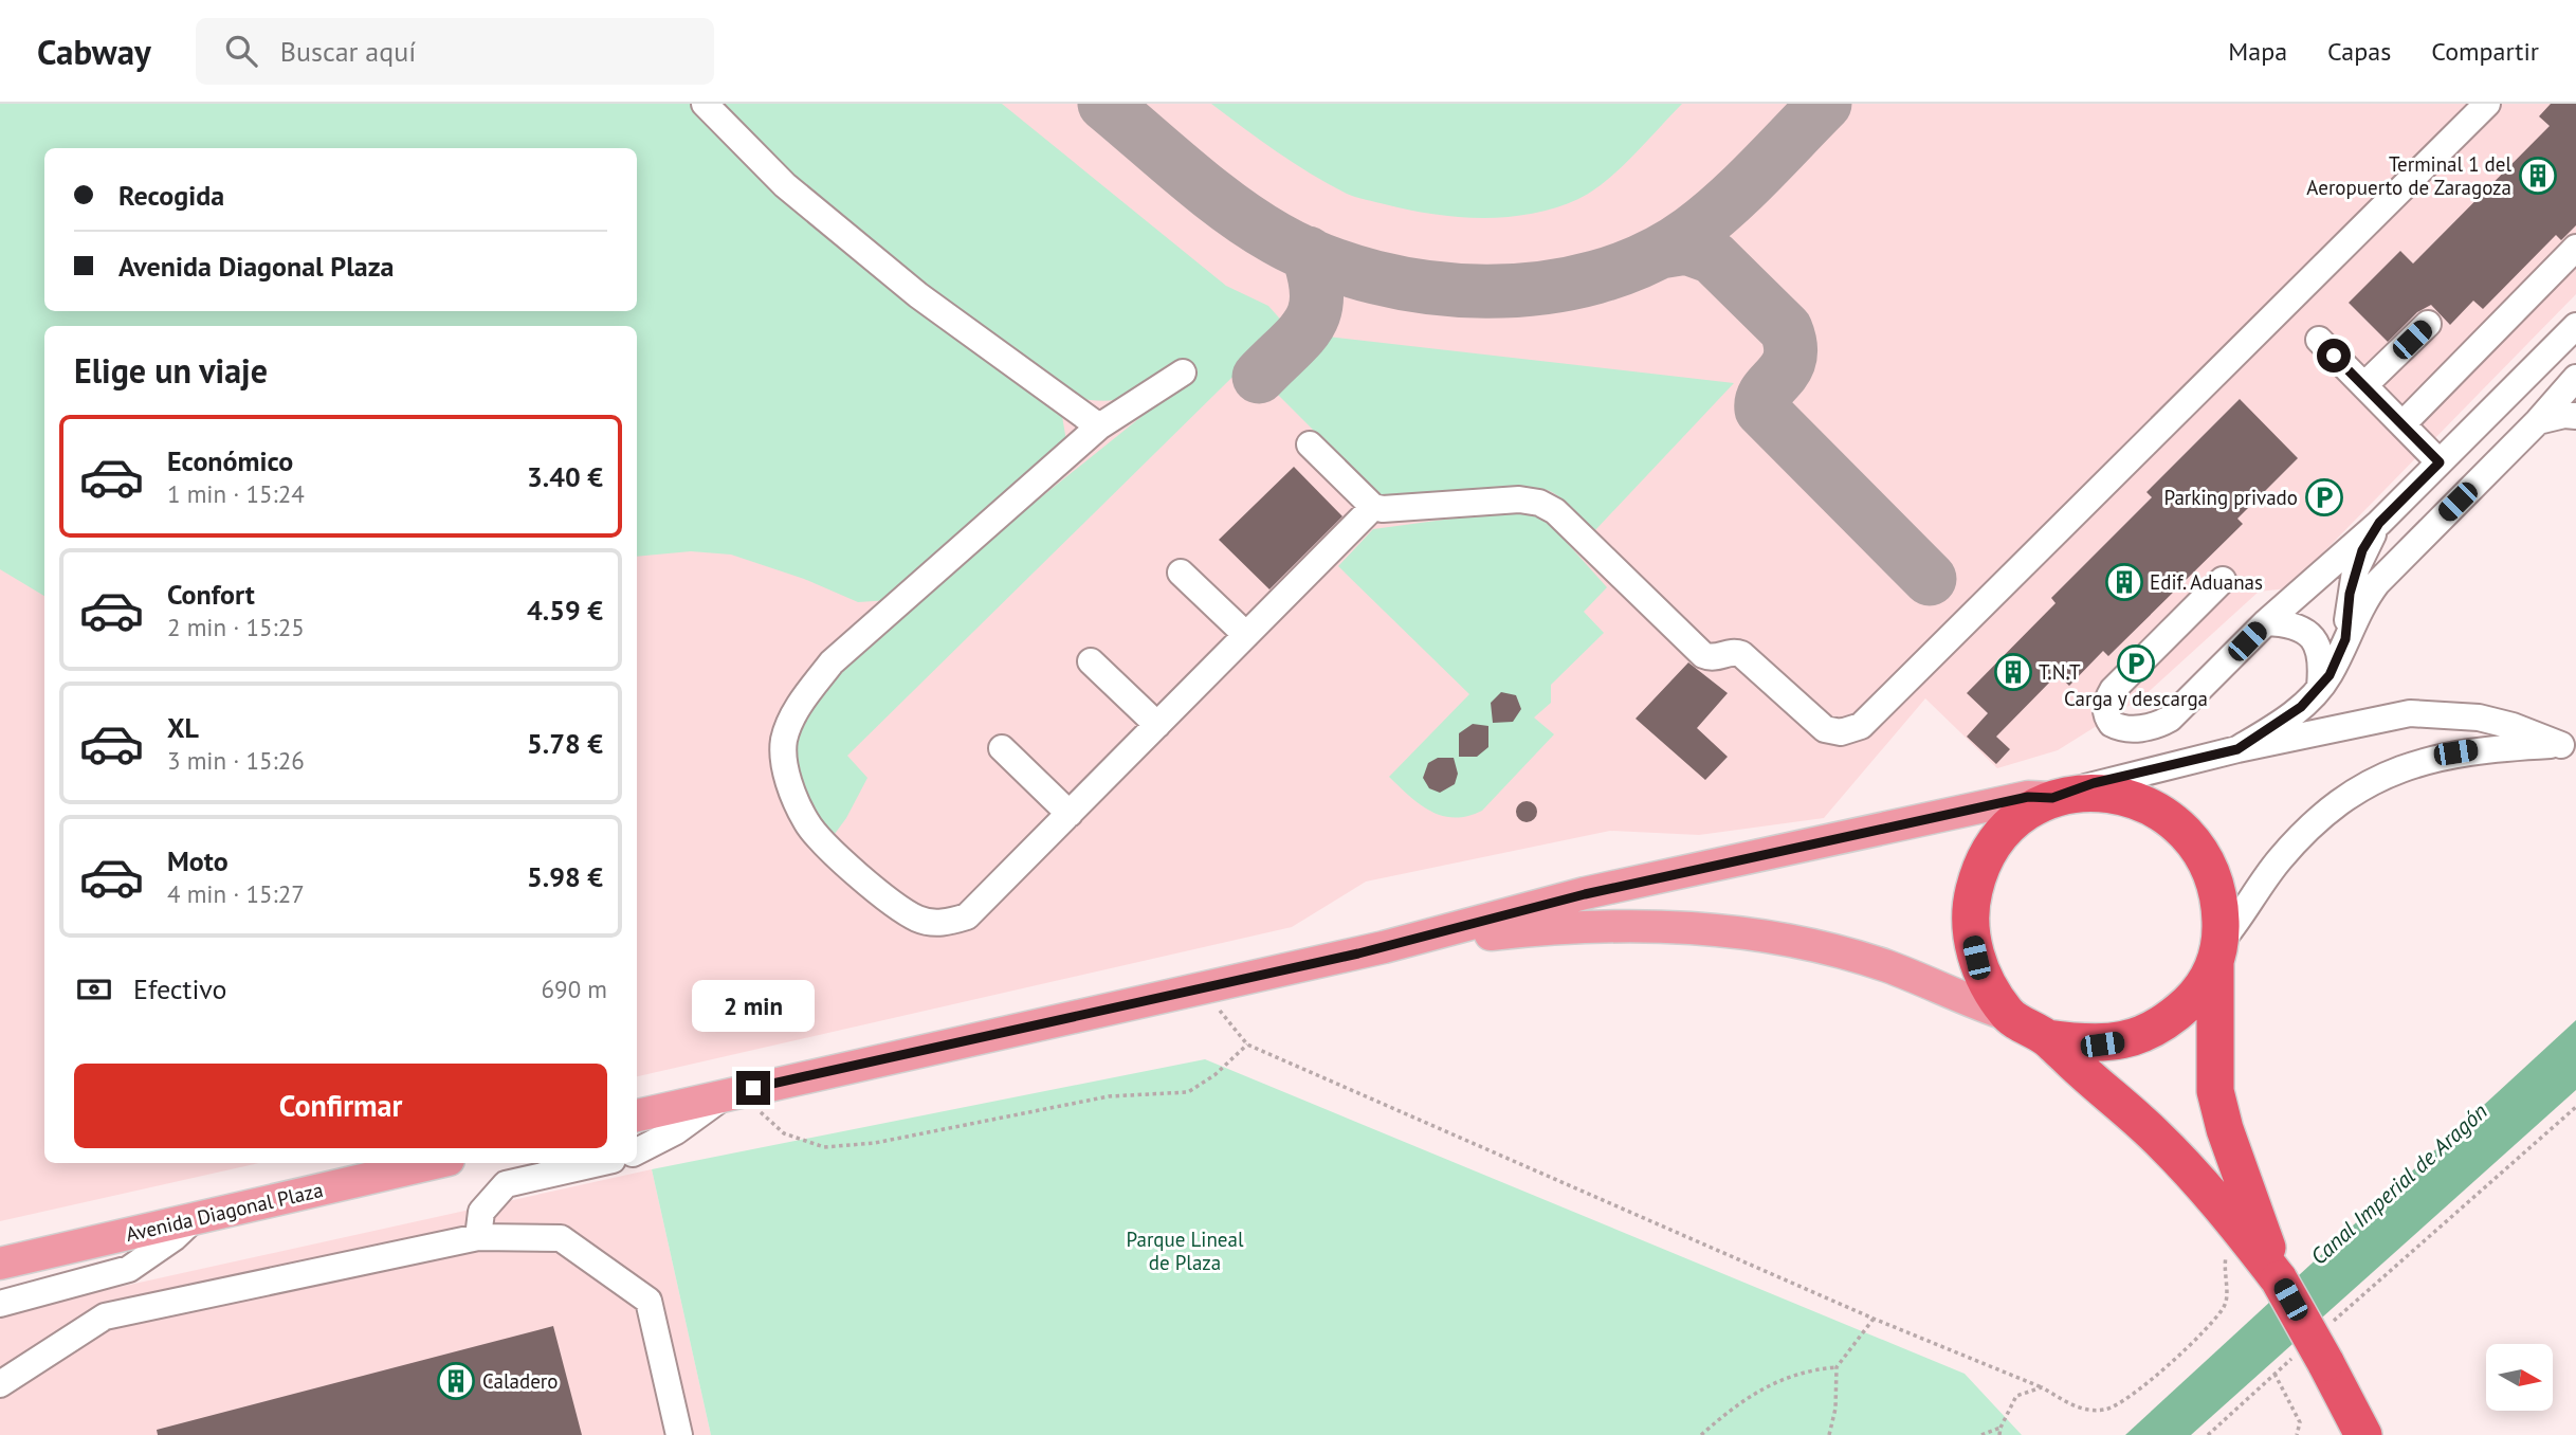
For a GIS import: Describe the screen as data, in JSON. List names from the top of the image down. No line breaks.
{"streets":{"main road":["Avenida Diagonal Plaza"]},"water":["Canal Imperial de Aragón"],"parks":["Parque Lineal de Plaza"],"places":{"building":["Terminal 1 del Aeropuerto de Zaragoza","Edif. Aduanas","T.N.T","Caladero"],"parking":["Parking privado","Carga y descarga"]},"north":"right","page":{"header":"Cabway","search":"Buscar aquí","nav":["Mapa","Capas","Compartir"],"banner":["Recogida","Avenida Diagonal Plaza"],"heading":"Elige un viaje","list":[{"name":"Económico","note":"1 min · 15:24","value":"3.40 €"},{"name":"Confort","note":"2 min · 15:25","value":"4.59 €"},{"name":"XL","note":"3 min · 15:26","value":"5.78 €"},{"name":"Moto","note":"4 min · 15:27","value":"5.98 €"}],"pay":["Efectivo","690 m"],"bubble":"2 min","buttons":"Confirmar"}}
